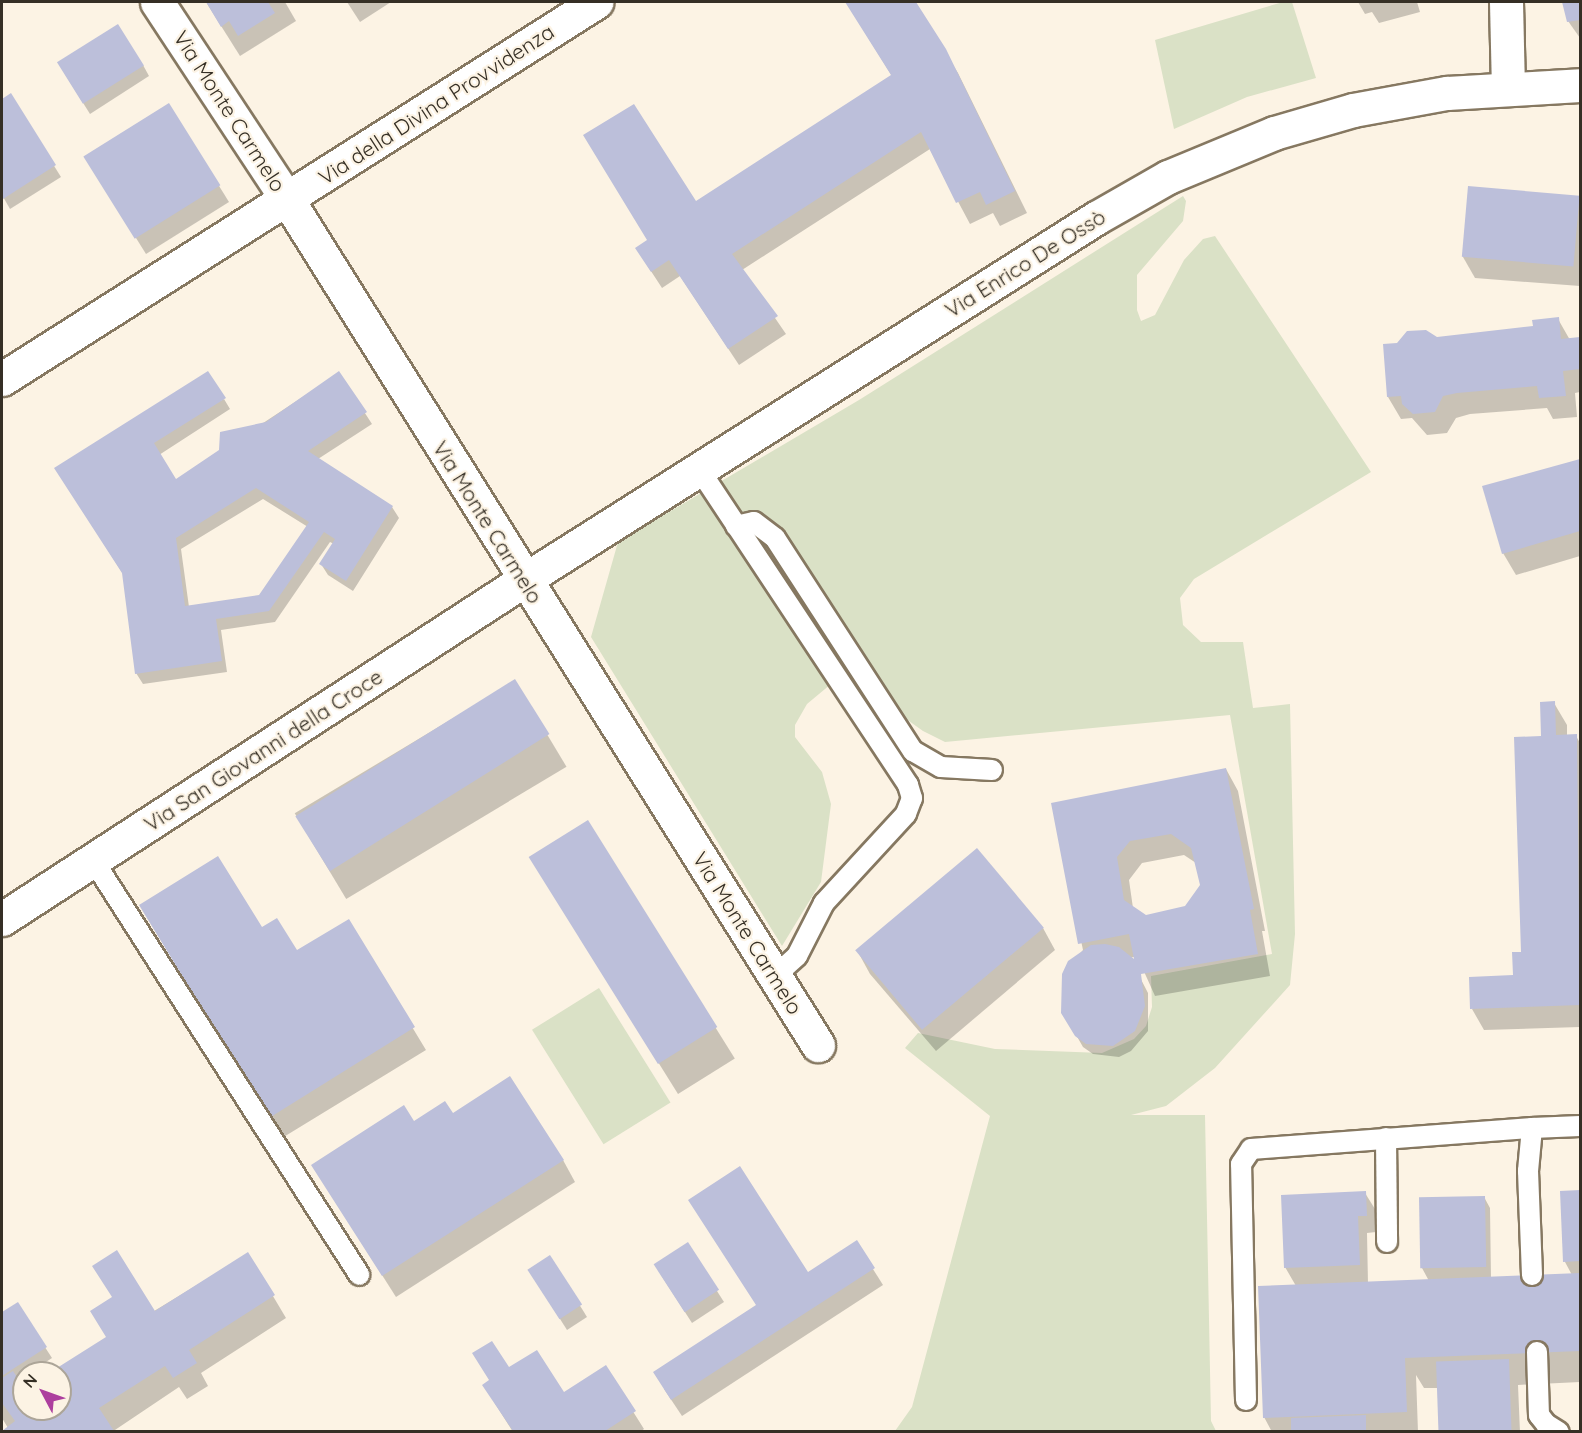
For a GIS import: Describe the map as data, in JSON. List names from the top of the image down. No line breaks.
{"streets":{"street":["Via della Divina Provvidenza","Via Monte Carmelo","Via Enrico De Ossò","Via San Giovanni della Croce"]},"crossings":[["Via della Divina Provvidenza","Via Monte Carmelo"],["Via Monte Carmelo","Via Enrico De Ossò"],["Via Monte Carmelo","Via San Giovanni della Croce"],["Via Enrico De Ossò","Via San Giovanni della Croce"]],"north":"top left"}
